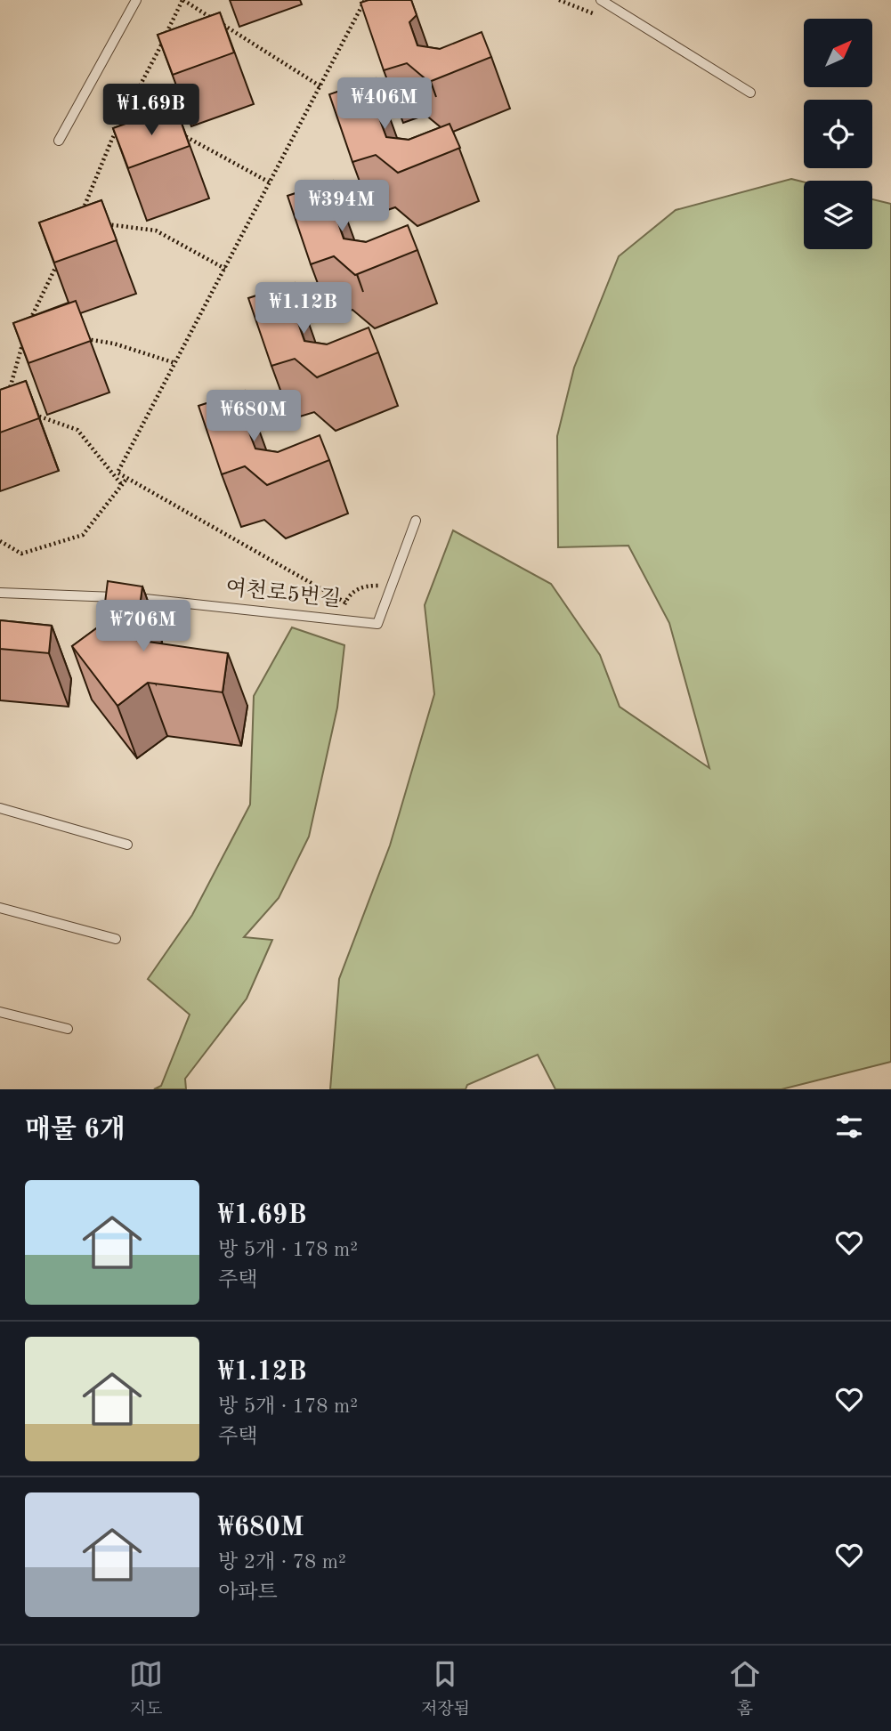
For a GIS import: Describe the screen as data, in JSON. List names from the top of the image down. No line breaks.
{"streets":{"lane":["여천로5번길"]},"north":"top right","page":{"price":["₩406M","₩1.69B","₩394M","₩1.12B","₩680M","₩706M"],"heading":"매물 6개","list":[{"name":"₩1.69B","note":"방 5개 · 178 m² · 주택"},{"name":"₩1.12B","note":"방 5개 · 178 m² · 주택"},{"name":"₩680M","note":"방 2개 · 78 m² · 아파트"}],"tabs":["지도","저장됨","홈"]}}
